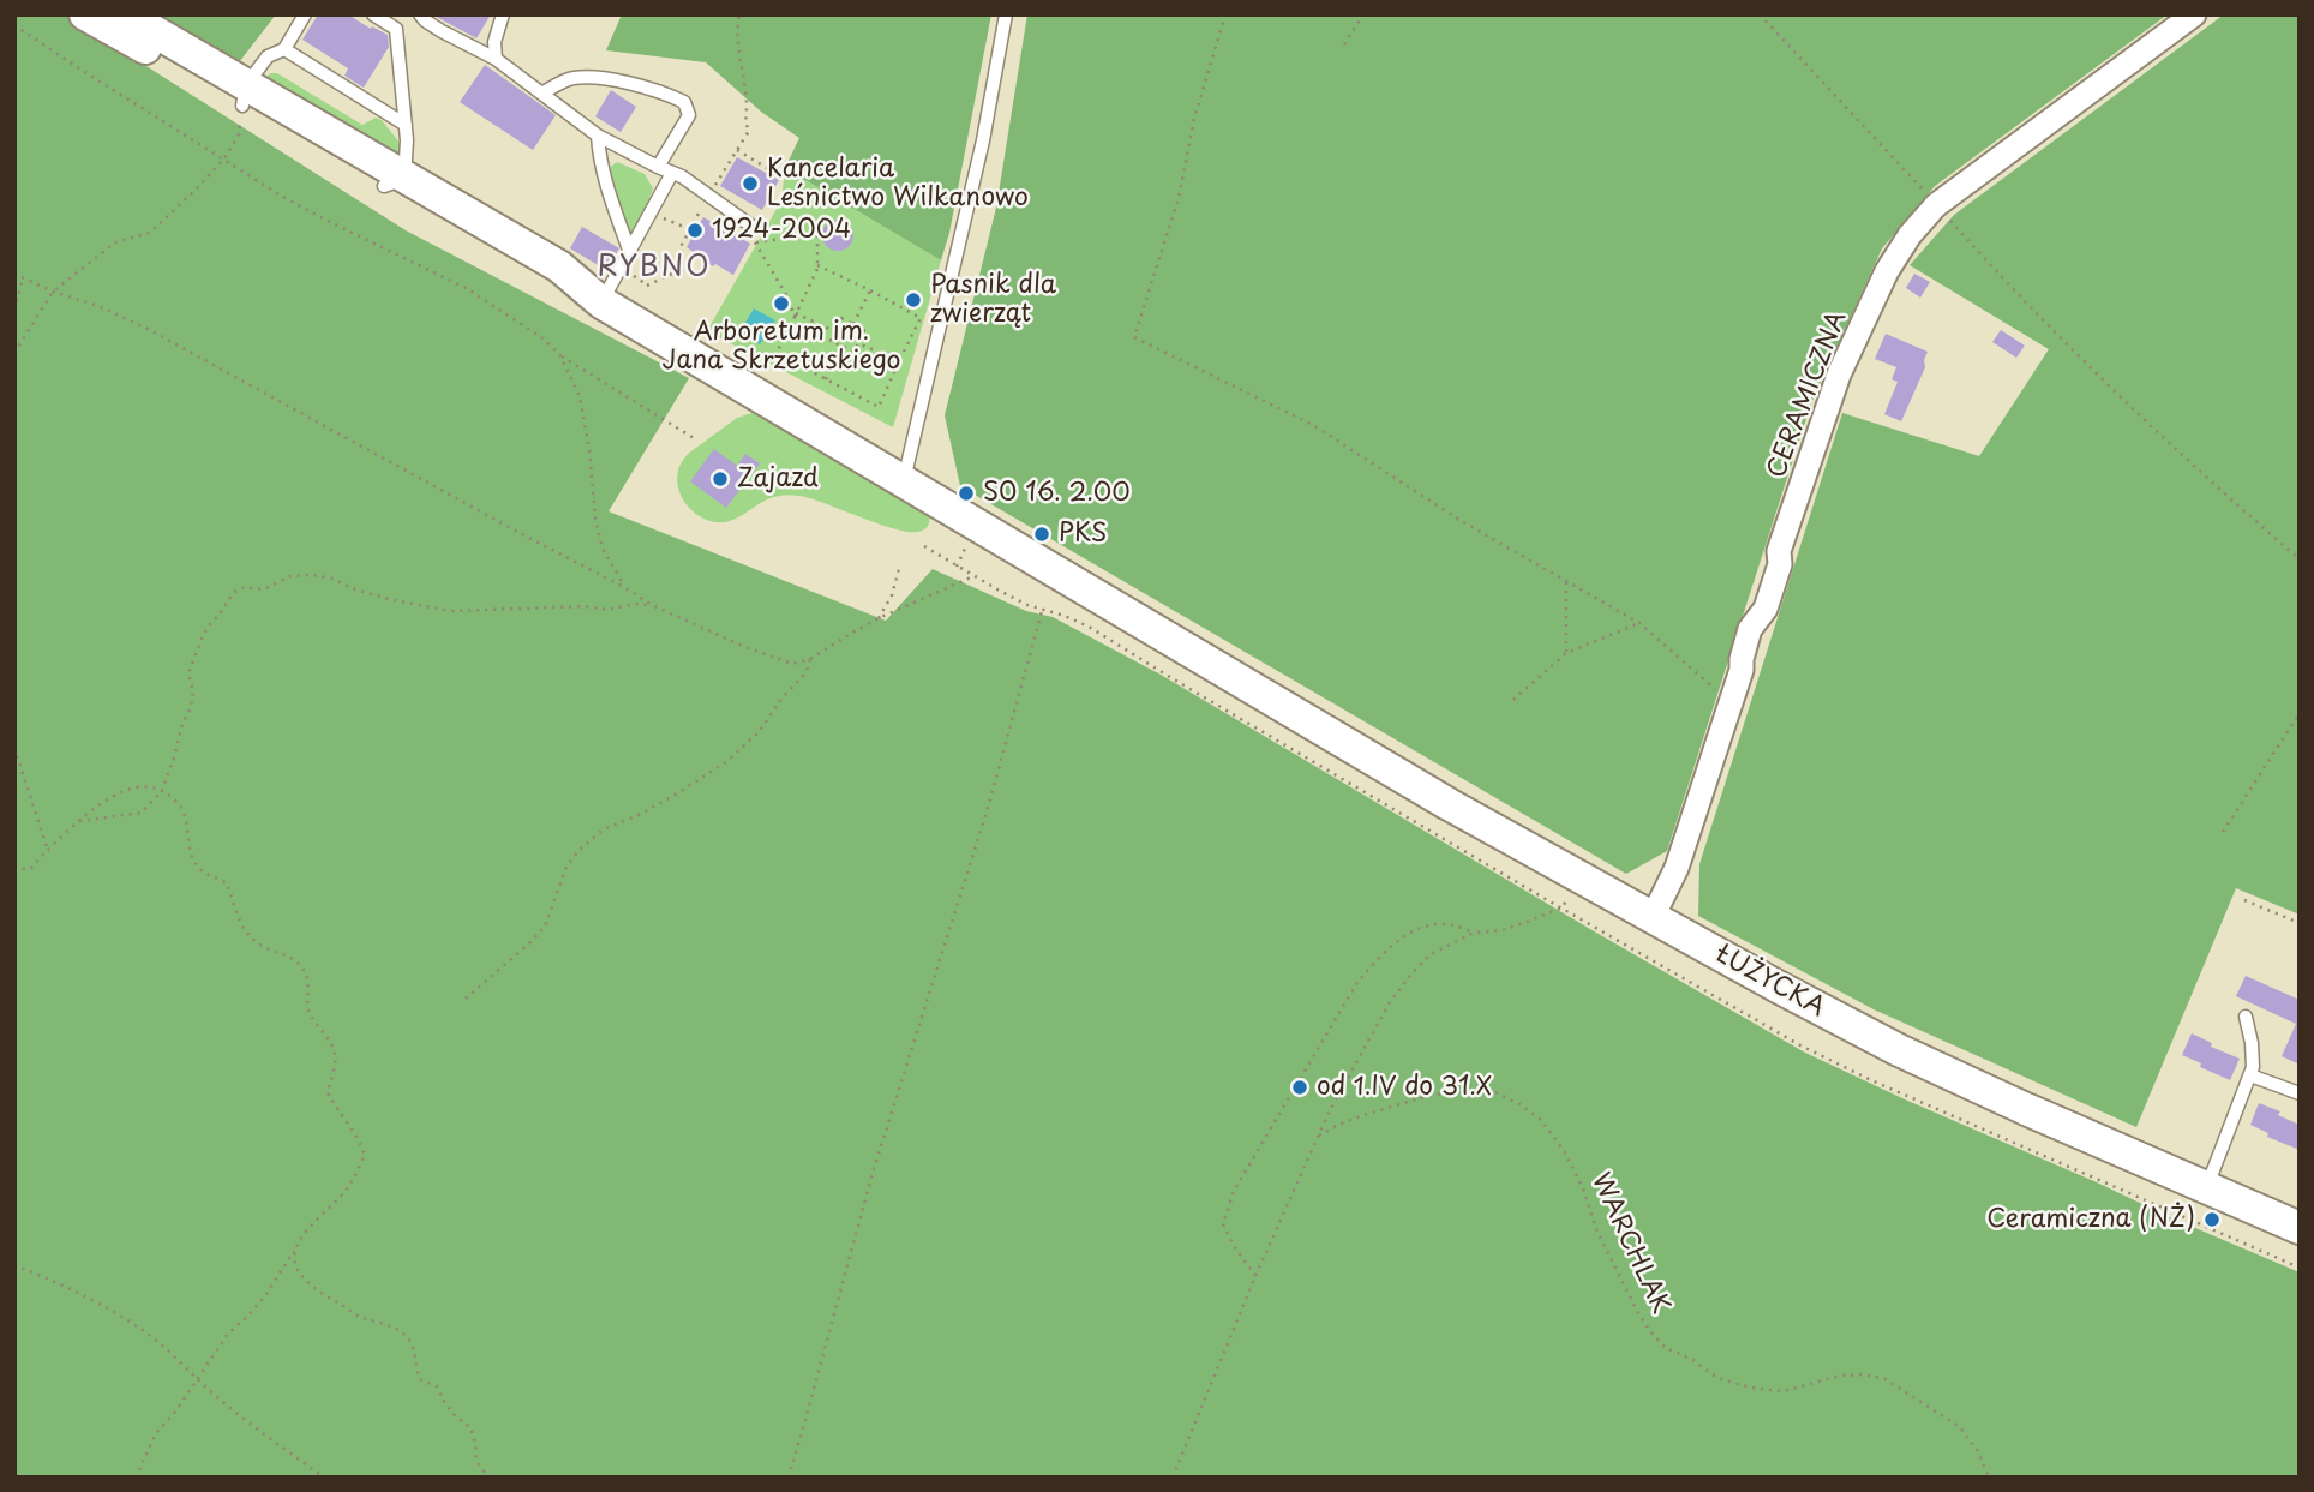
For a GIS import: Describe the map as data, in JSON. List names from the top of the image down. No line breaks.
{"streets":{"main road":["ŁUŻYCKA"],"street":["CERAMICZNA"],"path":["WARCHLAK"]},"crossings":[["CERAMICZNA","ŁUŻYCKA"]],"districts":["RYBNO"],"places":["Kancelaria Leśnictwo Wilkanowo","1924-2004","Pasnik dla zwierząt","Arboretum im. Jana Skrzetuskiego","Zajazd","S0 16. 2.00","PKS","od 1.IV do 31.X","Ceramiczna (NŻ)"]}
